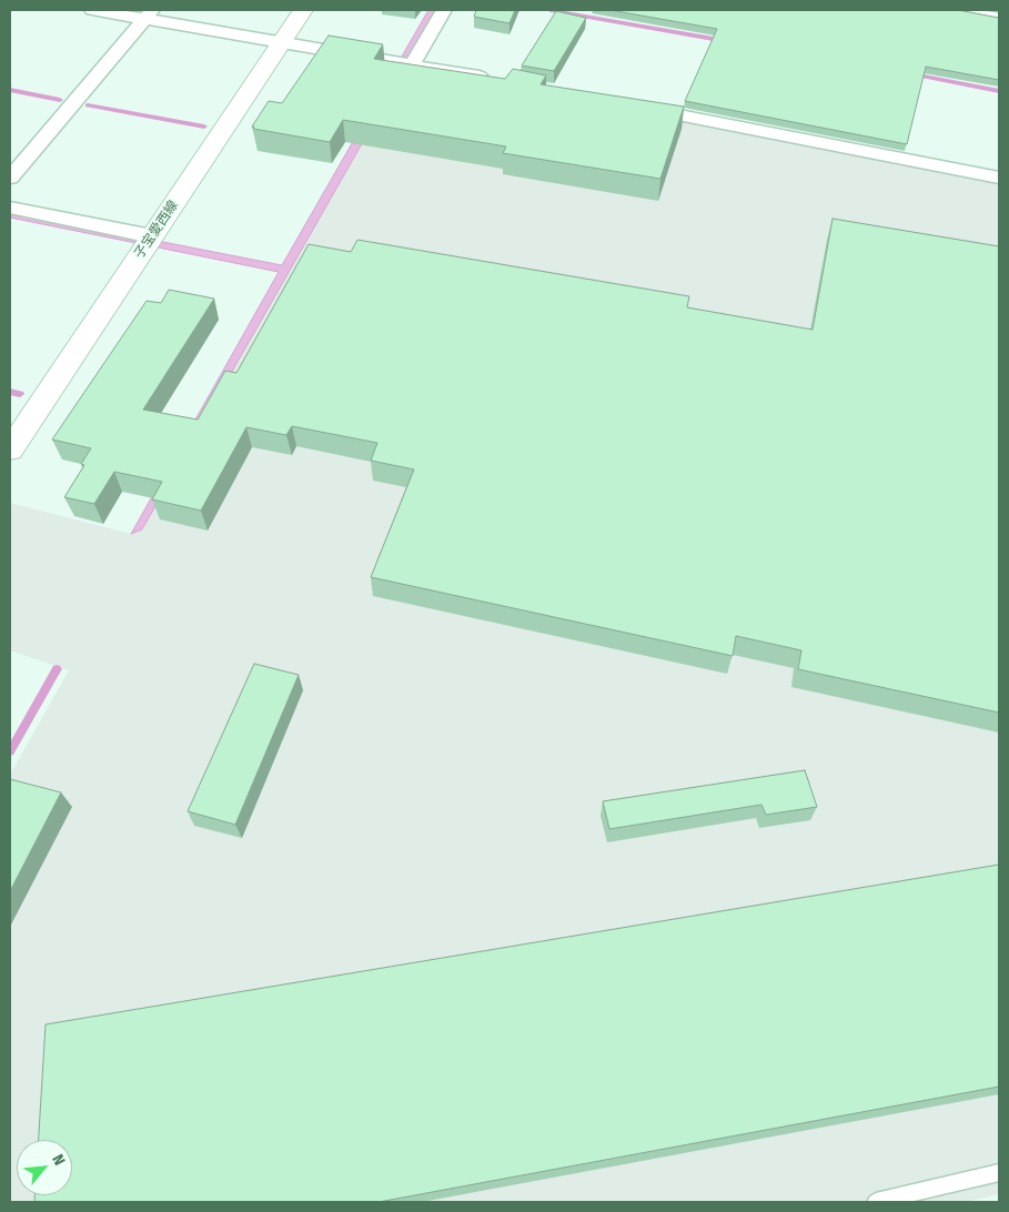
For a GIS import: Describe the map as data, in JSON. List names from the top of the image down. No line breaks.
{"streets":{"main road":["子宝愛西線"]},"north":"top right"}
